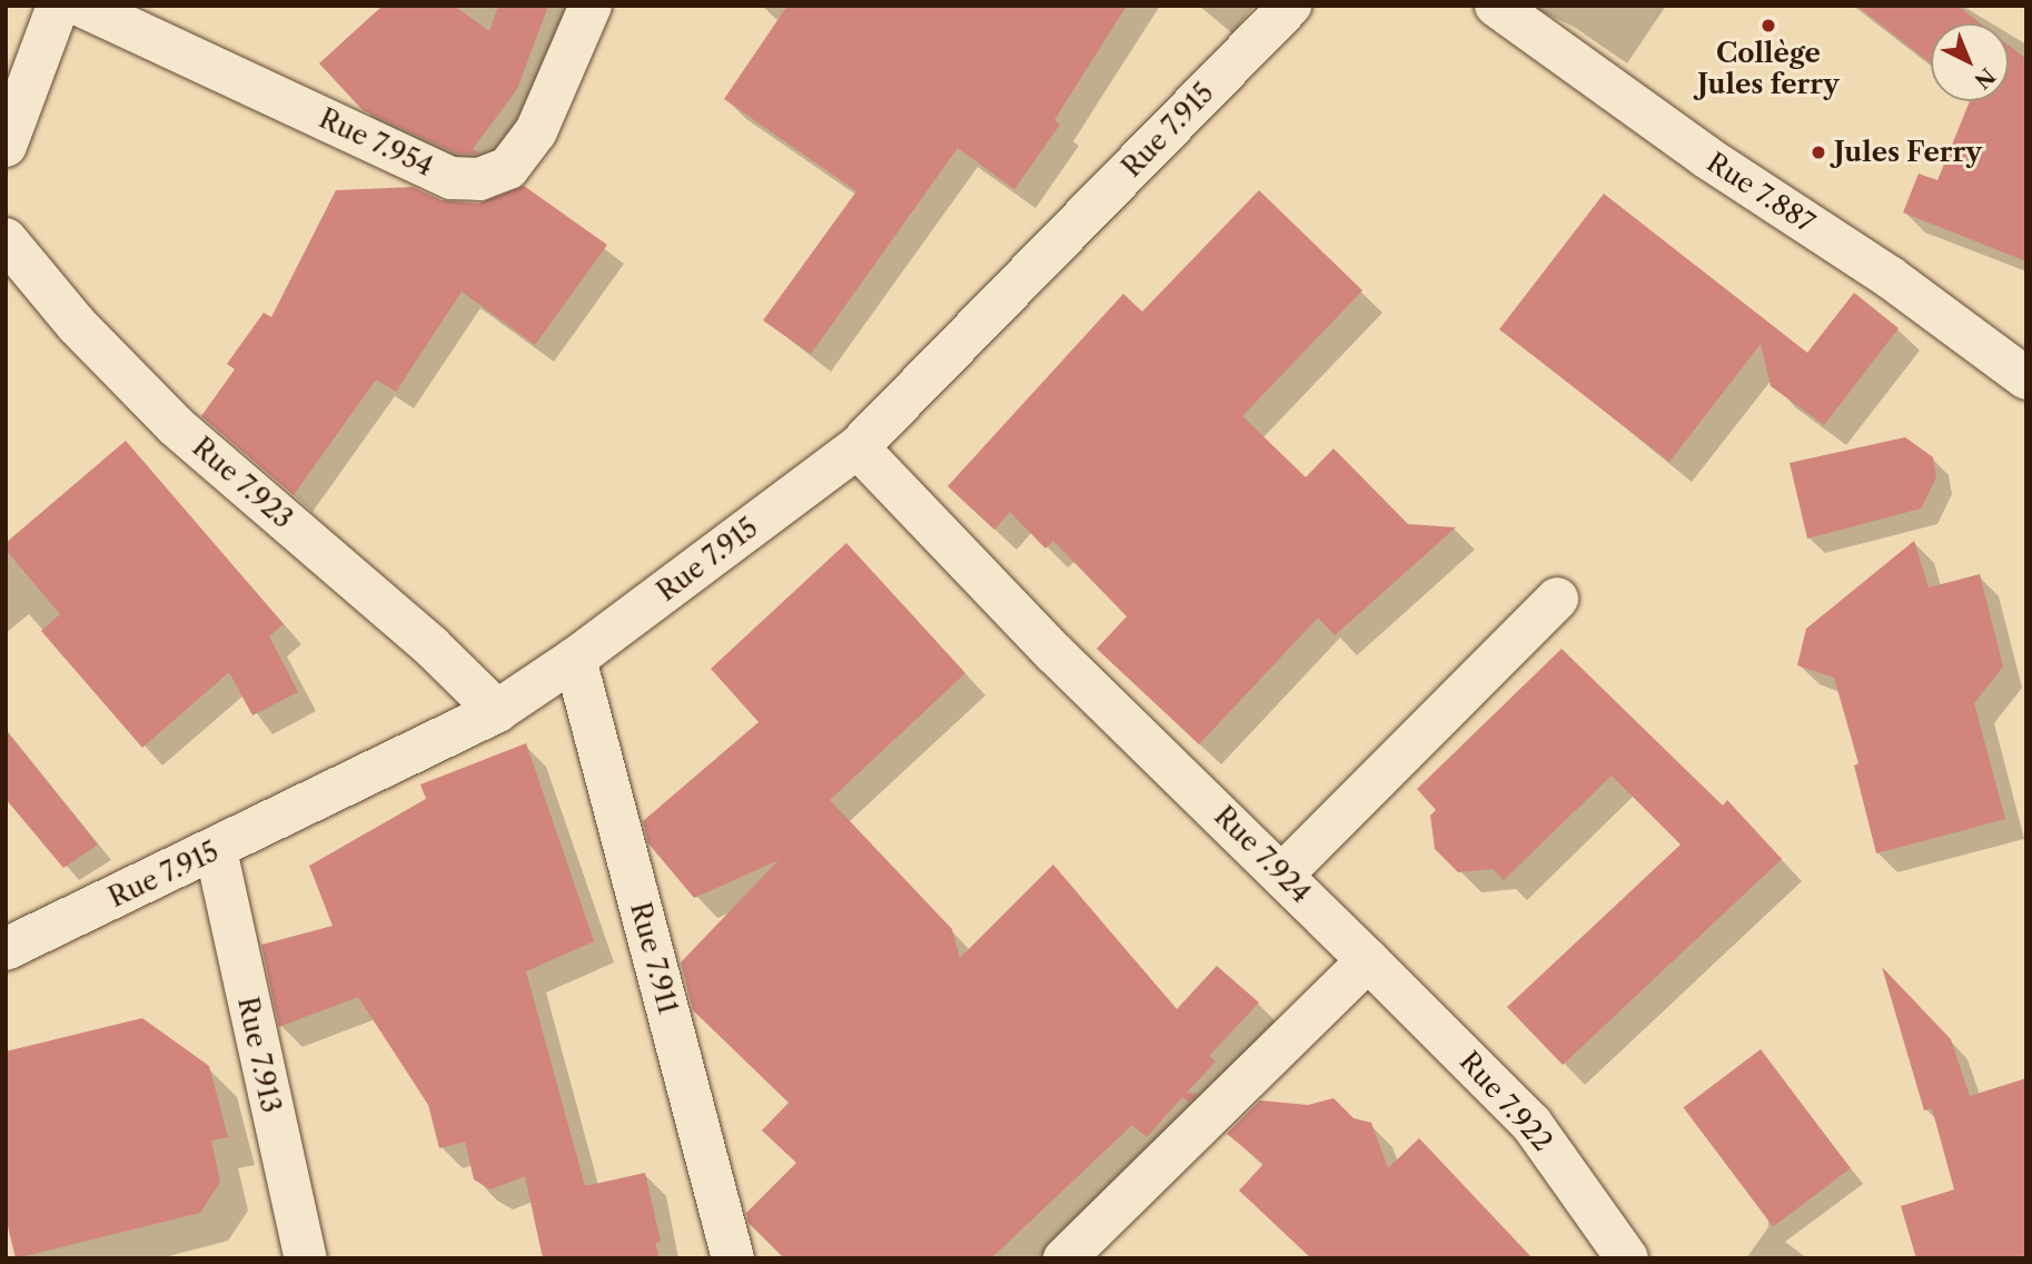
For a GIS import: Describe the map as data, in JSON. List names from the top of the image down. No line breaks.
{"streets":{"street":["Rue 7.915","Rue 7.954","Rue 7.887","Rue 7.923","Rue 7.924","Rue 7.911","Rue 7.913","Rue 7.922"]},"crossings":[["Rue 7.915","Rue 7.923"],["Rue 7.915","Rue 7.924"],["Rue 7.915","Rue 7.911"],["Rue 7.915","Rue 7.913"],["Rue 7.924","Rue 7.922"]],"places":["Collège Jules ferry","Jules Ferry"],"north":"bottom right"}
